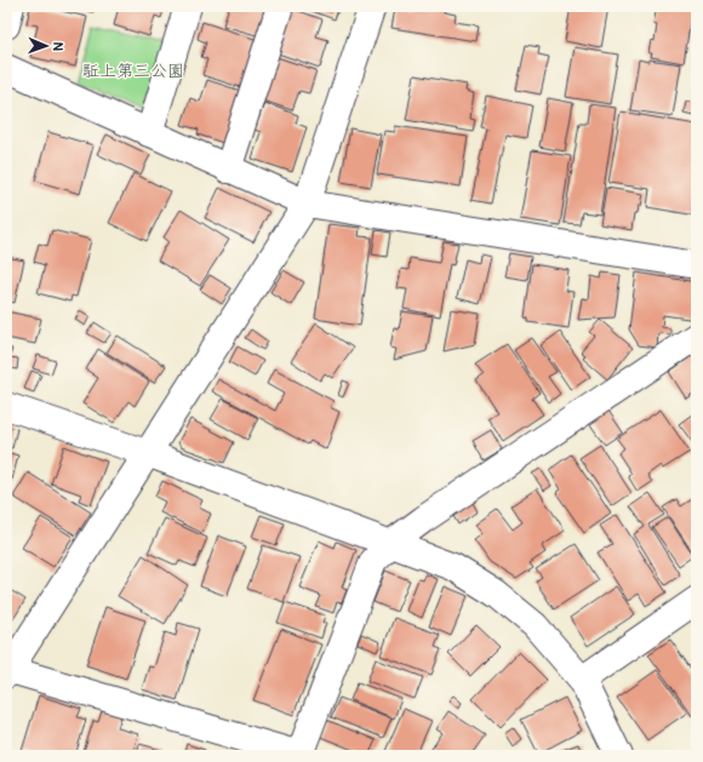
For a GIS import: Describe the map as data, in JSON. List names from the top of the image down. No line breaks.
{"parks":["駈上第三公園"],"north":"right"}
